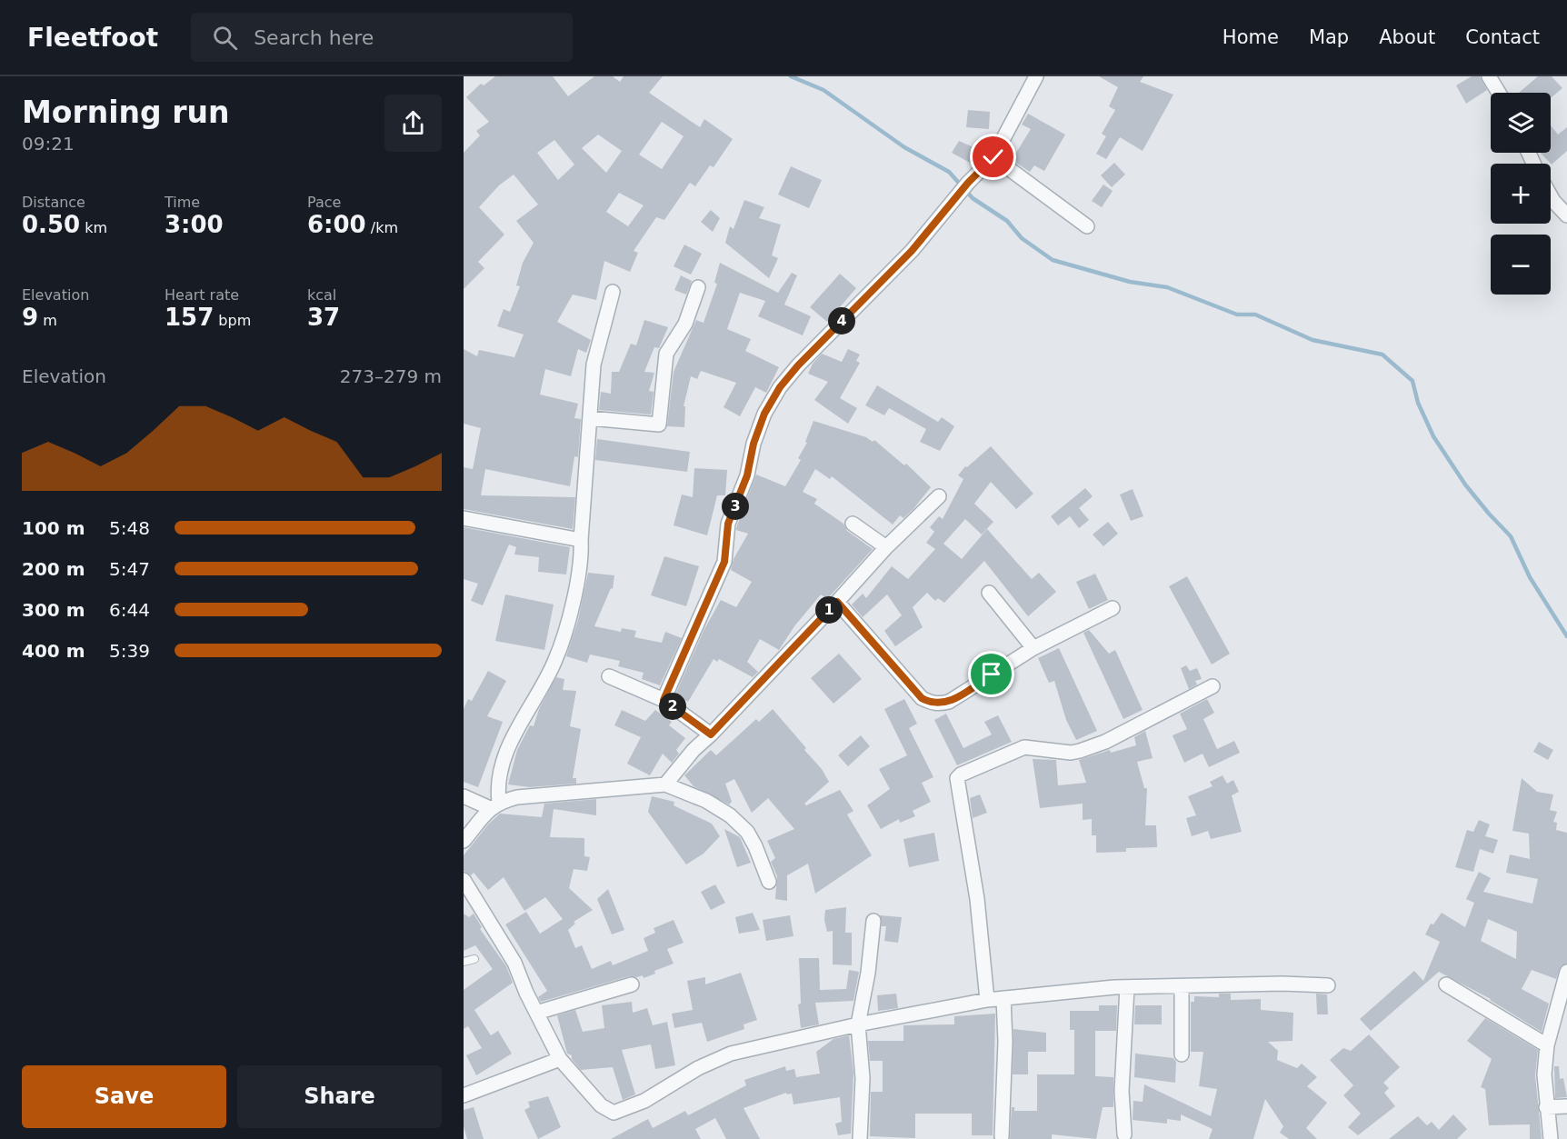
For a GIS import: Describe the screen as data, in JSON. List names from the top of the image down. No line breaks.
{"page":{"header":"Fleetfoot","search":"Search here","nav":["Home","Map","About","Contact"],"heading":["Morning run","09:21"],"map_buttons":["+","−"],"stats":[["Distance","0.50 km"],["Time","3:00"],["Pace","6:00 /km"],["Elevation","9 m"],["Heart rate","157 bpm"],["kcal","37"]],"pins":["4","3","1","2"],"chart":["Elevation","273–279 m"],"list":[{"name":"100 m","note":"5:48"},{"name":"200 m","note":"5:47"},{"name":"300 m","note":"6:44"},{"name":"400 m","note":"5:39"}],"buttons":["Save","Share"]}}
